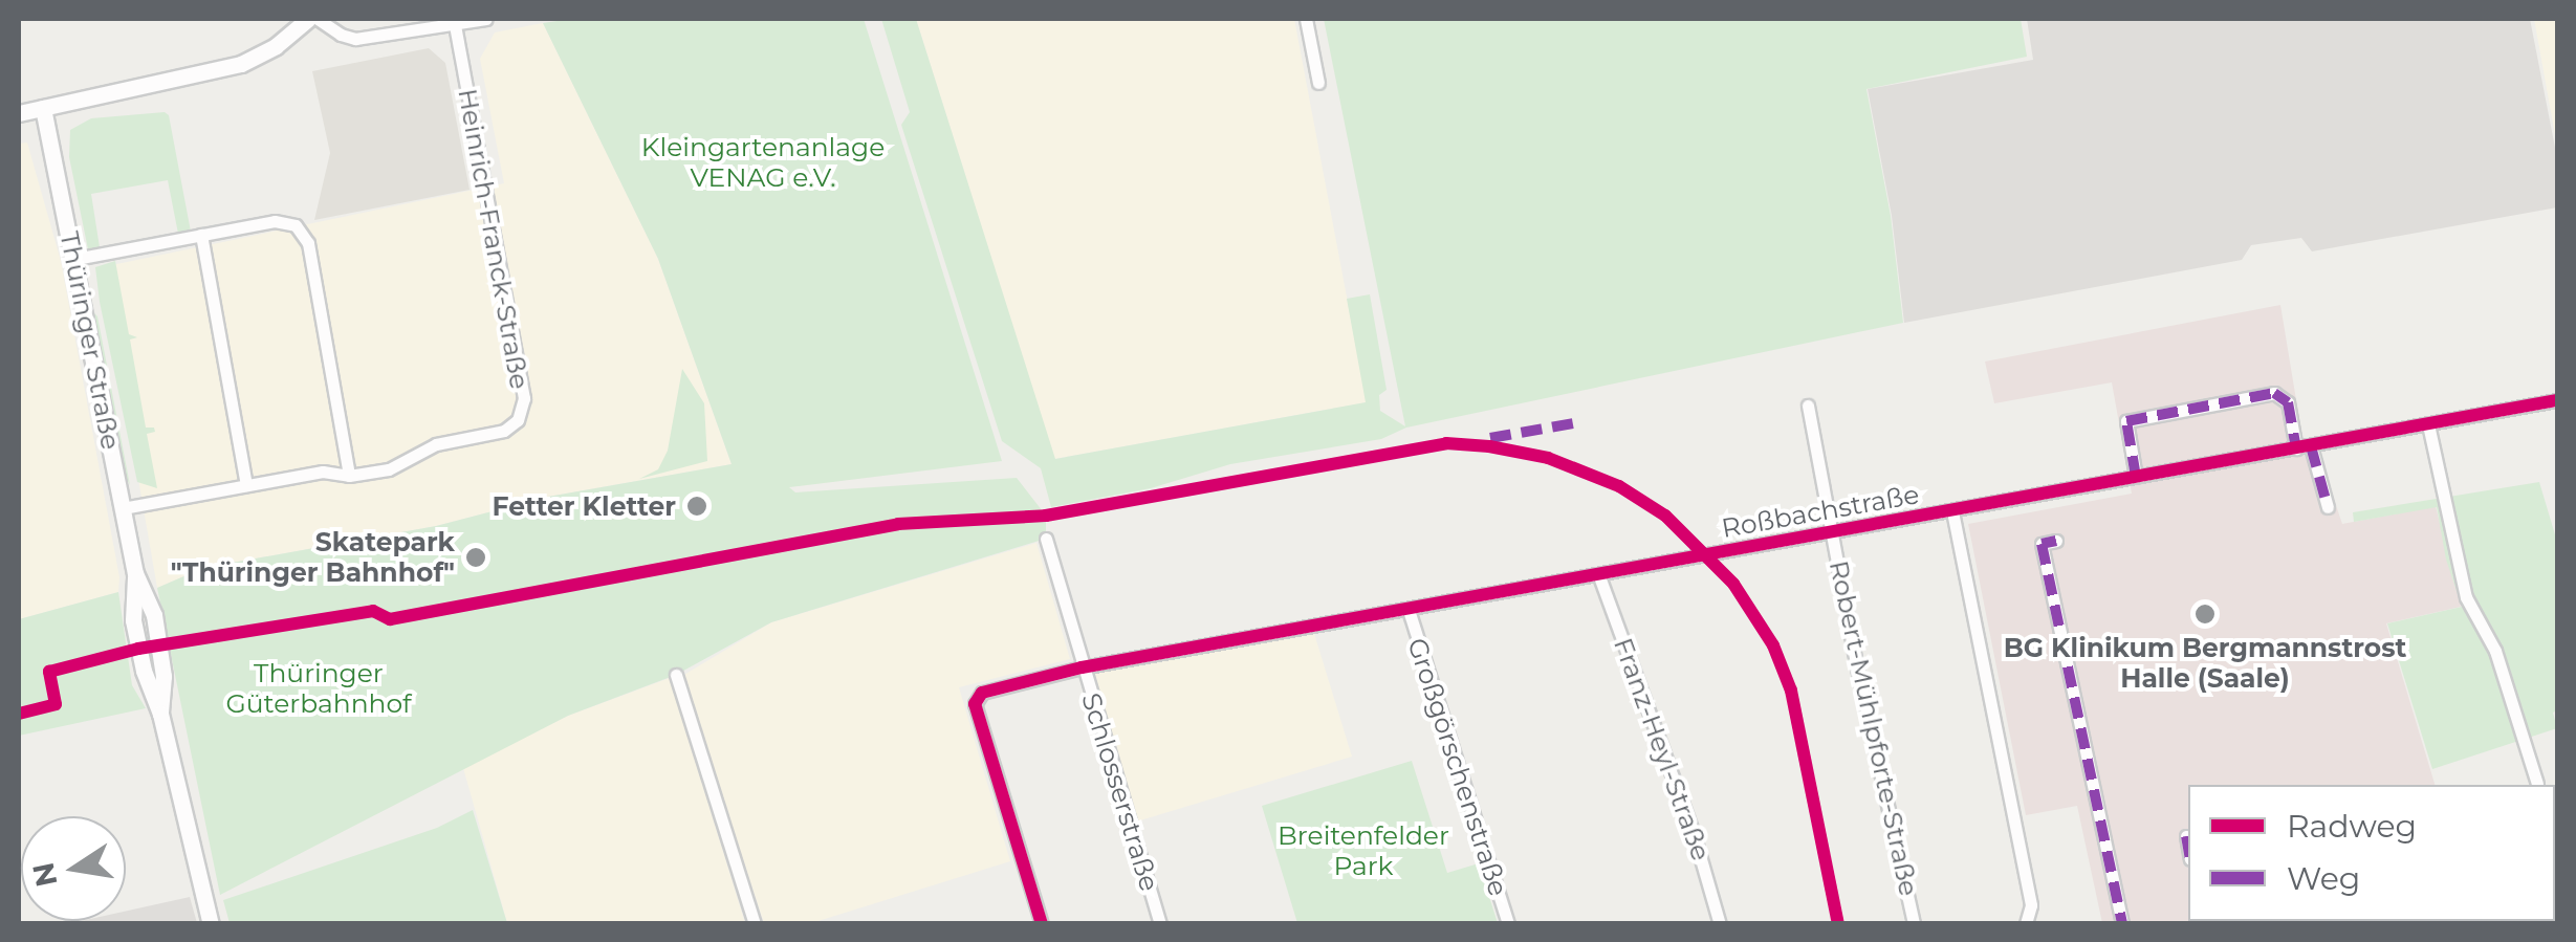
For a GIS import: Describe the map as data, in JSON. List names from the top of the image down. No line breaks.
{"streets":{"street":["Heinrich-Franck-Straße","Thüringer Straße","Roßbachstraße","Robert-Mühlpforte-Straße","Franz-Heyl-Straße","Großgörschenstraße","Schlosserstraße"]},"crossings":[["Heinrich-Franck-Straße","Thüringer Straße"],["Roßbachstraße","Robert-Mühlpforte-Straße"],["Roßbachstraße","Franz-Heyl-Straße"],["Roßbachstraße","Großgörschenstraße"],["Roßbachstraße","Schlosserstraße"]],"parks":["Kleingartenanlage VENAG e.V.","Thüringer Güterbahnhof","Breitenfelder Park"],"places":["Fetter Kletter","Skatepark \"Thüringer Bahnhof\"","BG Klinikum Bergmannstrost Halle (Saale)"],"legend":["Radweg","Weg"],"north":"left"}
